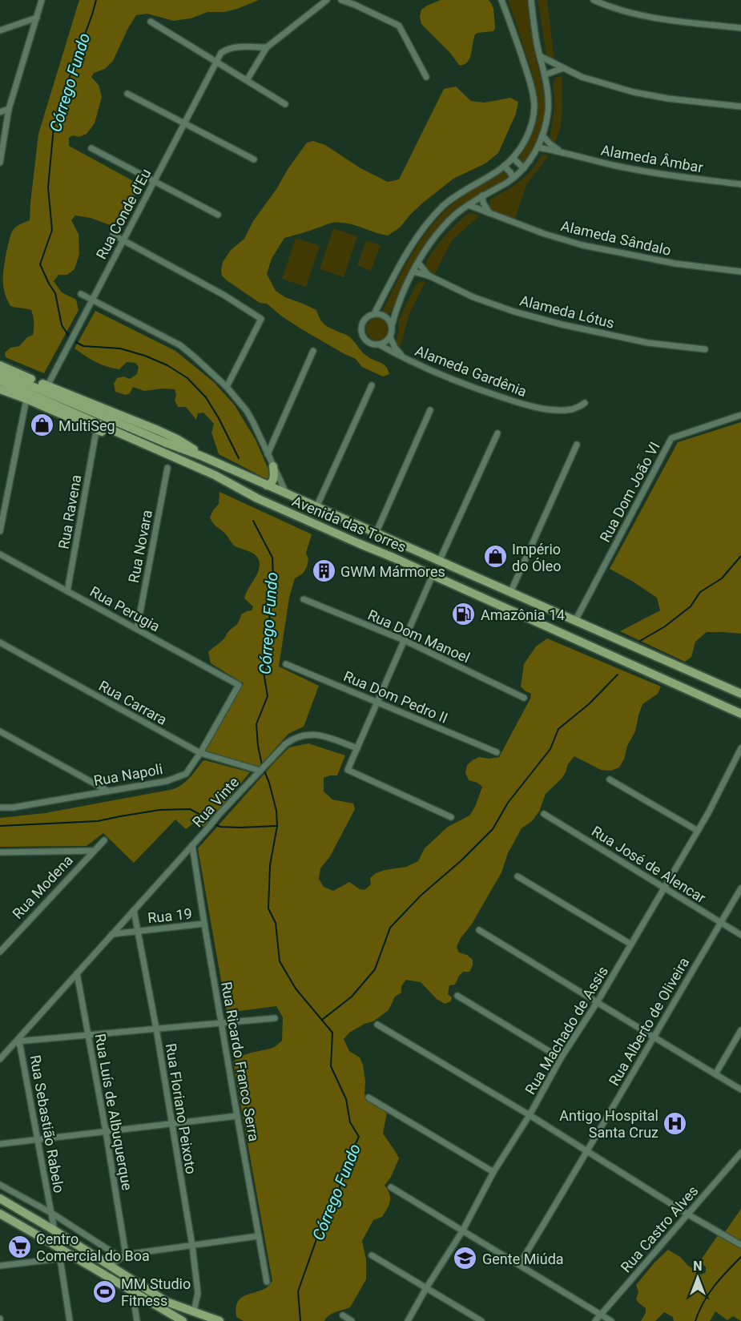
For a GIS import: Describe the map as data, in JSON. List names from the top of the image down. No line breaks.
{"streets":{"main road":["Avenida das Torres"],"street":["Alameda Âmbar","Rua Conde d'Eu","Alameda Sândalo","Alameda Lótus","Alameda Gardênia","Rua Dom João VI","Rua Ravena","Rua Novara","Rua Perugia","Rua Dom Manoel","Rua Dom Pedro II","Rua Carrara","Rua Napoli","Rua Vinte","Rua José de Alencar","Rua Modena","Rua 19","Rua Alberto de Oliveira","Rua Machado de Assis","Rua Ricardo Franco Serra","Rua Floriano Peixoto","Rua Luís de Albuquerque","Rua Sebastião Rabelo","Rua Castro Alves"]},"crossings":[["Rua Dom João VI","Avenida das Torres"],["Rua Ravena","Rua Perugia"],["Rua Novara","Rua Perugia"],["Rua Perugia","Rua Napoli"],["Rua Carrara","Rua Napoli"],["Rua Carrara","Rua Vinte"],["Rua Vinte","Rua Ricardo Franco Serra"],["Rua Vinte","Rua Floriano Peixoto"],["Rua Vinte","Rua Luís de Albuquerque"],["Rua Vinte","Rua Sebastião Rabelo"],["Rua José de Alencar","Rua Alberto de Oliveira"],["Rua José de Alencar","Rua Machado de Assis"],["Rua 19","Rua Ricardo Franco Serra"],["Rua 19","Rua Floriano Peixoto"]],"water":["Córrego Fundo"],"places":{"shop":["MultiSeg","Império do Óleo"],"building":["GWM Mármores"],"fuel station":["Amazônia 14"],"hospital":["Antigo Hospital Santa Cruz"],"supermarket":["Centro Comercial do Boa"],"school or university":["Gente Miúda"],"sports":["MM Studio Fitness"]},"north":"top"}
